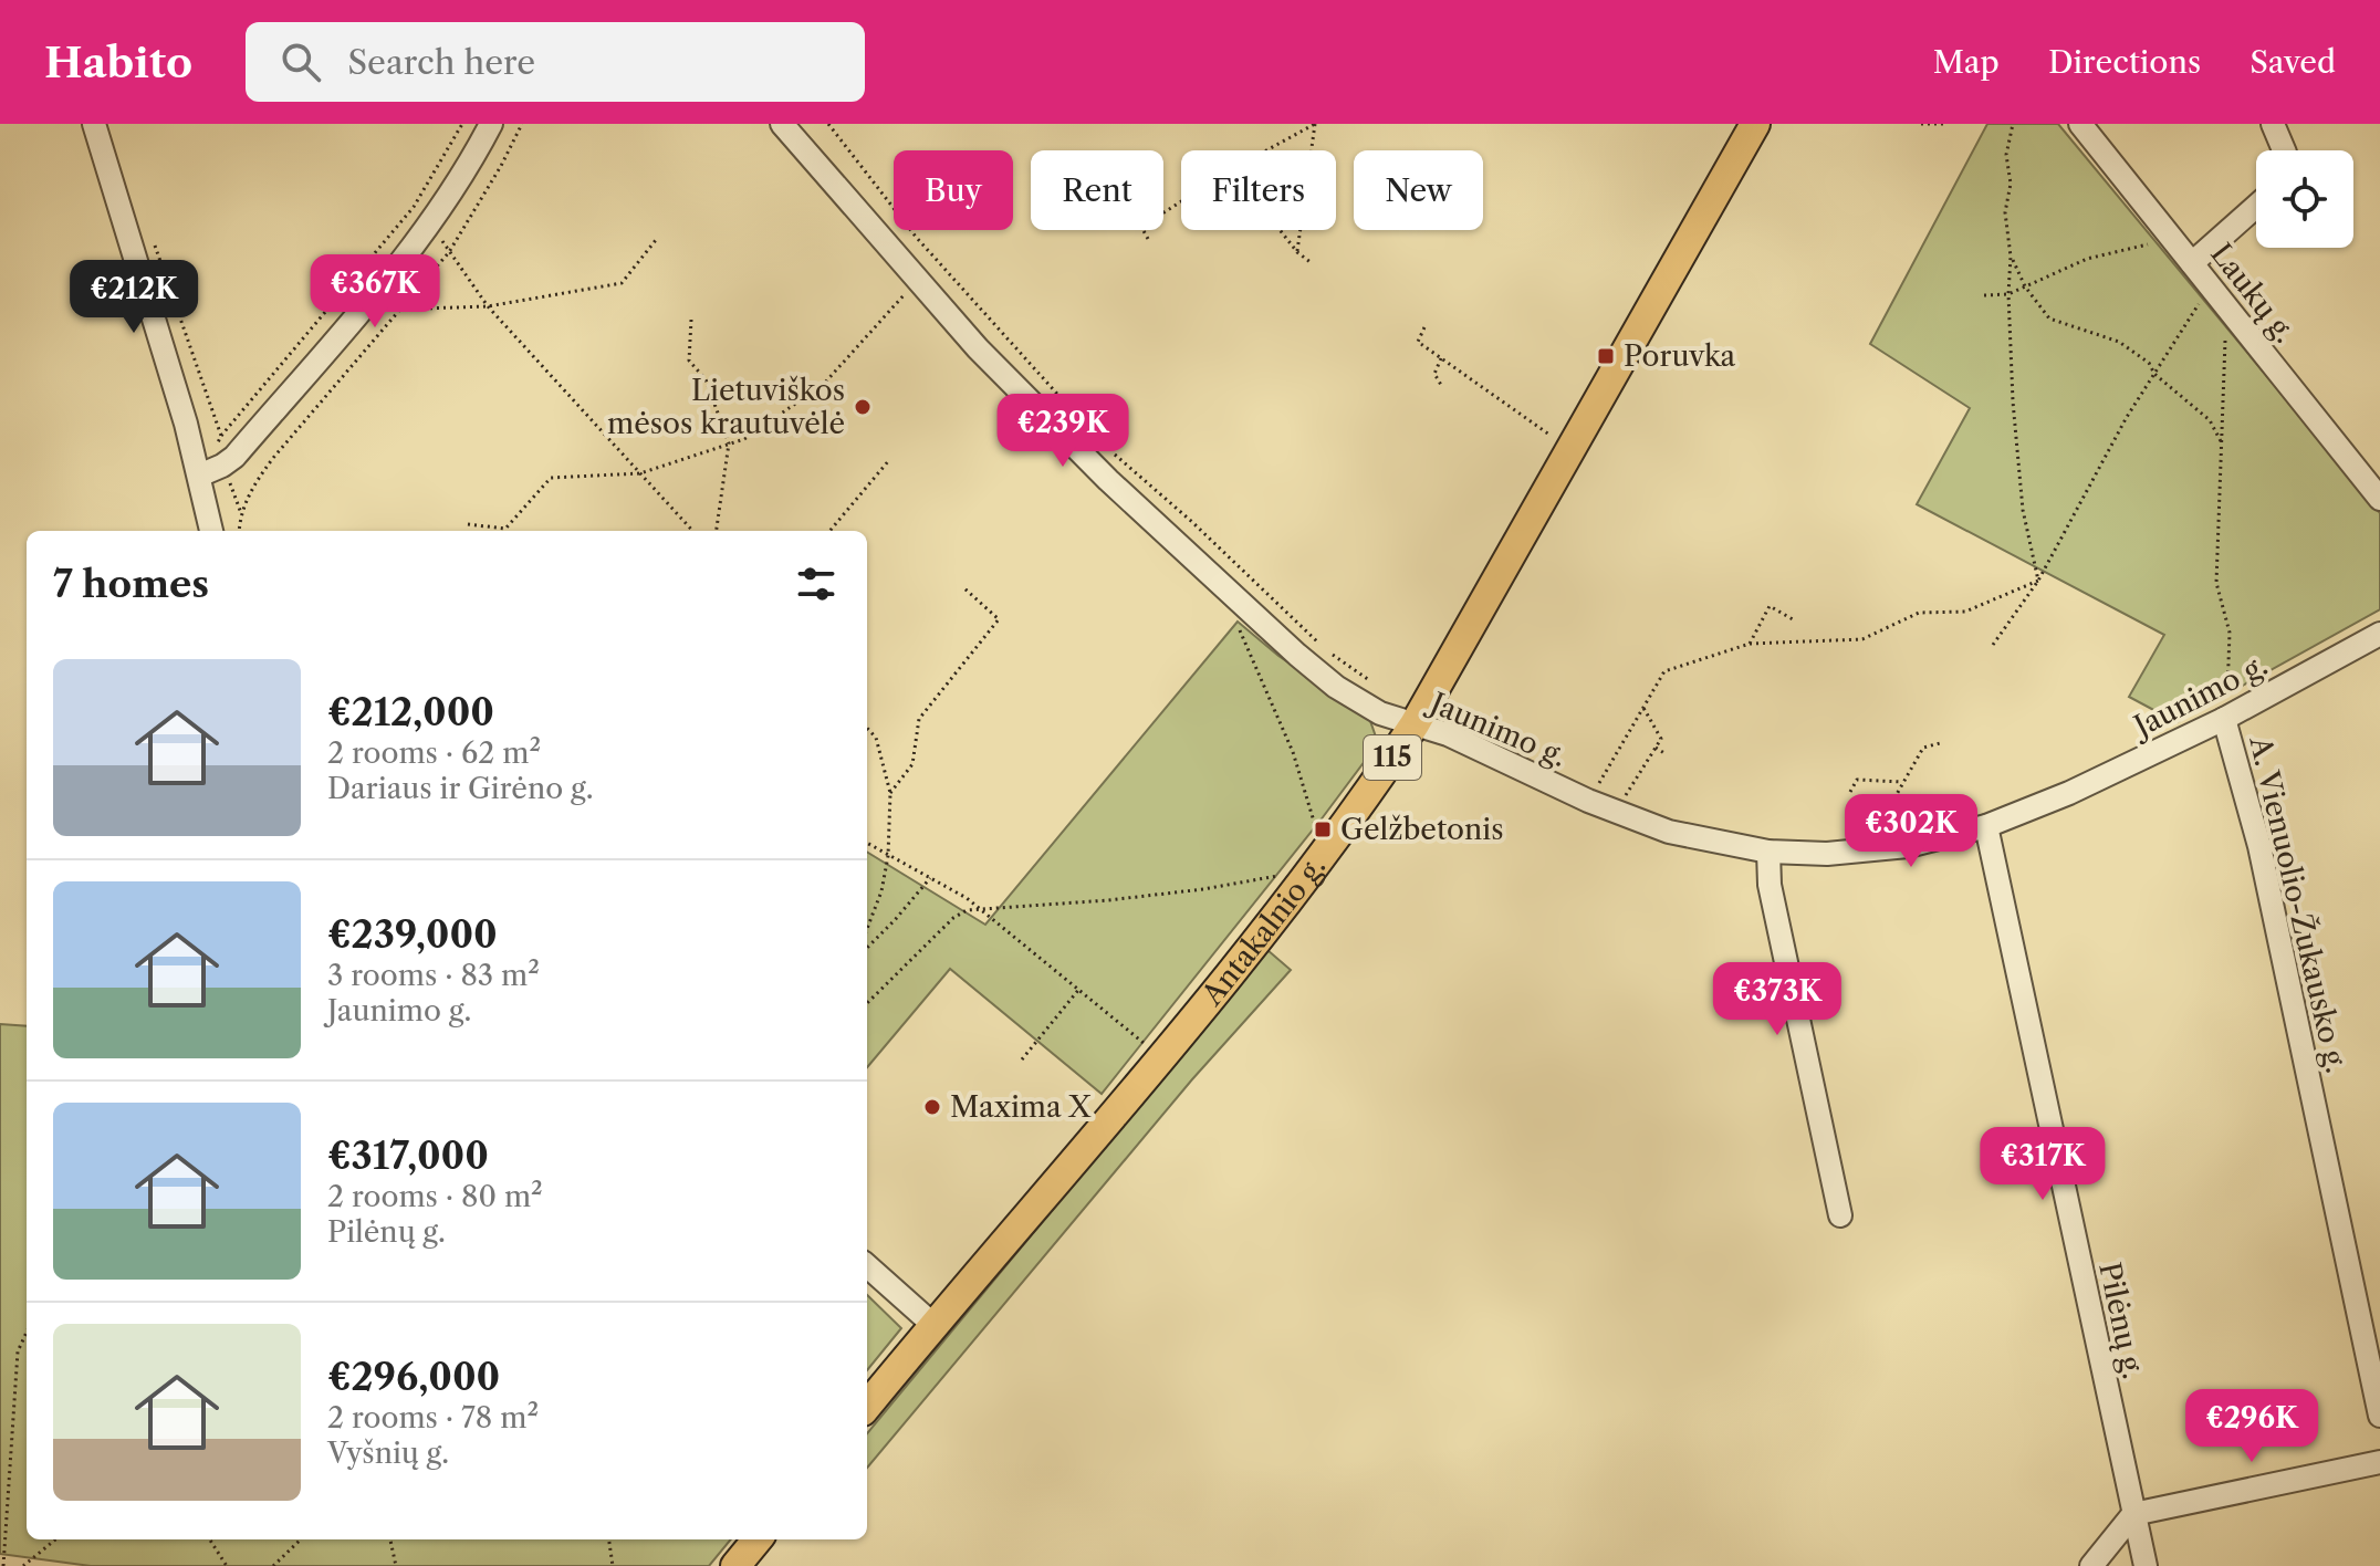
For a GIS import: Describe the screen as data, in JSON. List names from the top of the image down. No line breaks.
{"streets":{"main road":["115","Antakalnio g."],"street":["Laukų g.","Jaunimo g.","A. Vienuolio-Žukausko g.","Pilėnų g."]},"crossings":[["Jaunimo g.","A. Vienuolio-Žukausko g."],["Jaunimo g.","Antakalnio g."],["Jaunimo g.","Pilėnų g."]],"places":{"transit":["Poruvka","Gelžbetonis"],"other":["Lietuviškos mėsos krautuvėlė","Maxima X"]},"page":{"header":"Habito","search":"Search here","nav":["Map","Directions","Saved"],"chip":["Buy","Rent","Filters","New"],"price":["€367K","€212K","€239K","€302K","€373K","€317K","€296K"],"heading":"7 homes","list":[{"name":"€212,000","note":"2 rooms · 62 m² · Dariaus ir Girėno g."},{"name":"€239,000","note":"3 rooms · 83 m² · Jaunimo g."},{"name":"€317,000","note":"2 rooms · 80 m² · Pilėnų g."},{"name":"€296,000","note":"2 rooms · 78 m² · Vyšnių g."}]}}
